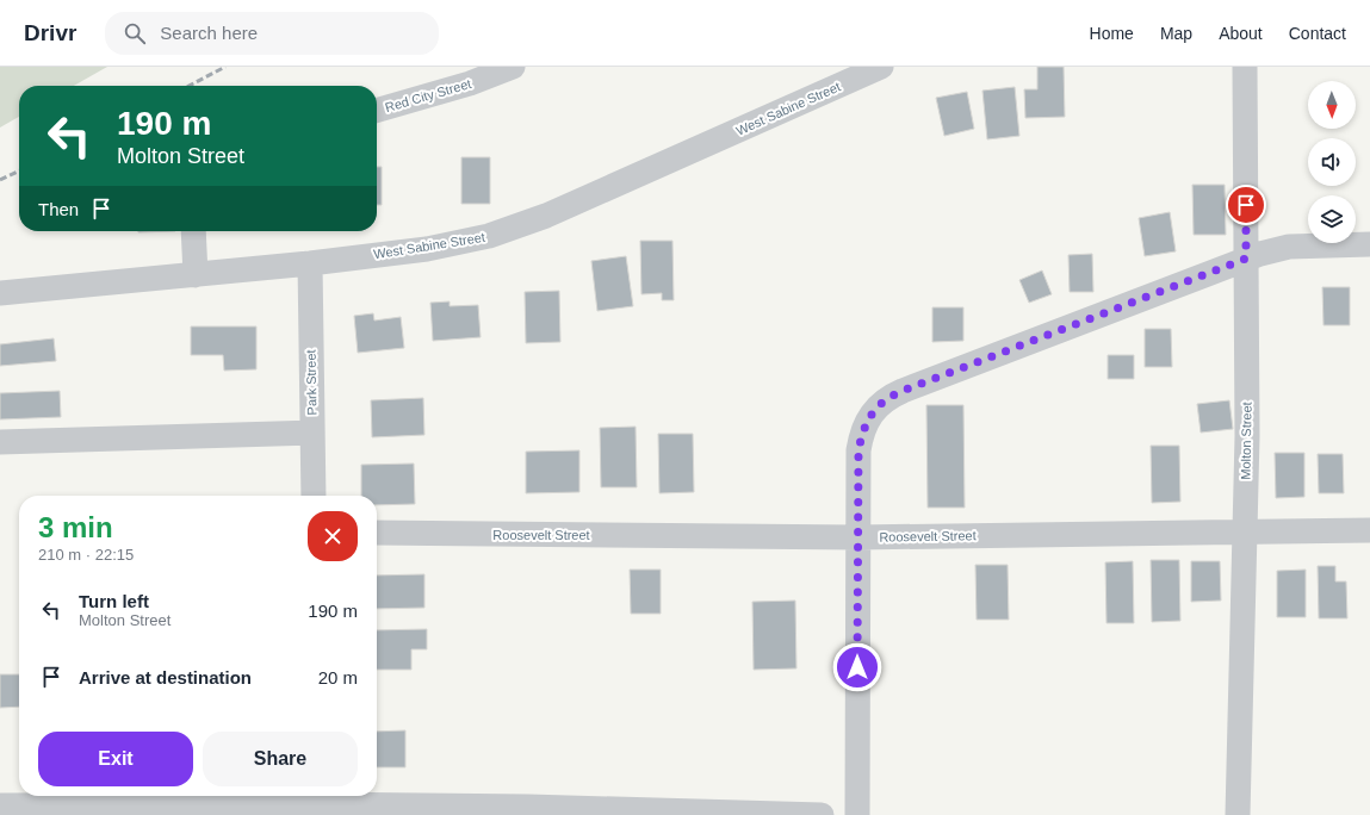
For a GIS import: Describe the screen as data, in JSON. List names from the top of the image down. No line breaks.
{"streets":{"street":["Red City Street","West Sabine Street","Park Street","Molton Street","Roosevelt Street"]},"crossings":[["West Sabine Street","Park Street"],["Molton Street","Roosevelt Street"]],"north":"bottom","page":{"header":"Drivr","search":"Search here","nav":["Home","Map","About","Contact"],"turn":["190 m","Molton Street"],"then":"Then","heading":["3 min","210 m · 22:15"],"list":[{"name":"Turn left","note":"Molton Street","value":"190 m"},{"name":"Arrive at destination","value":"20 m"}],"buttons":["Exit","Share"]}}
